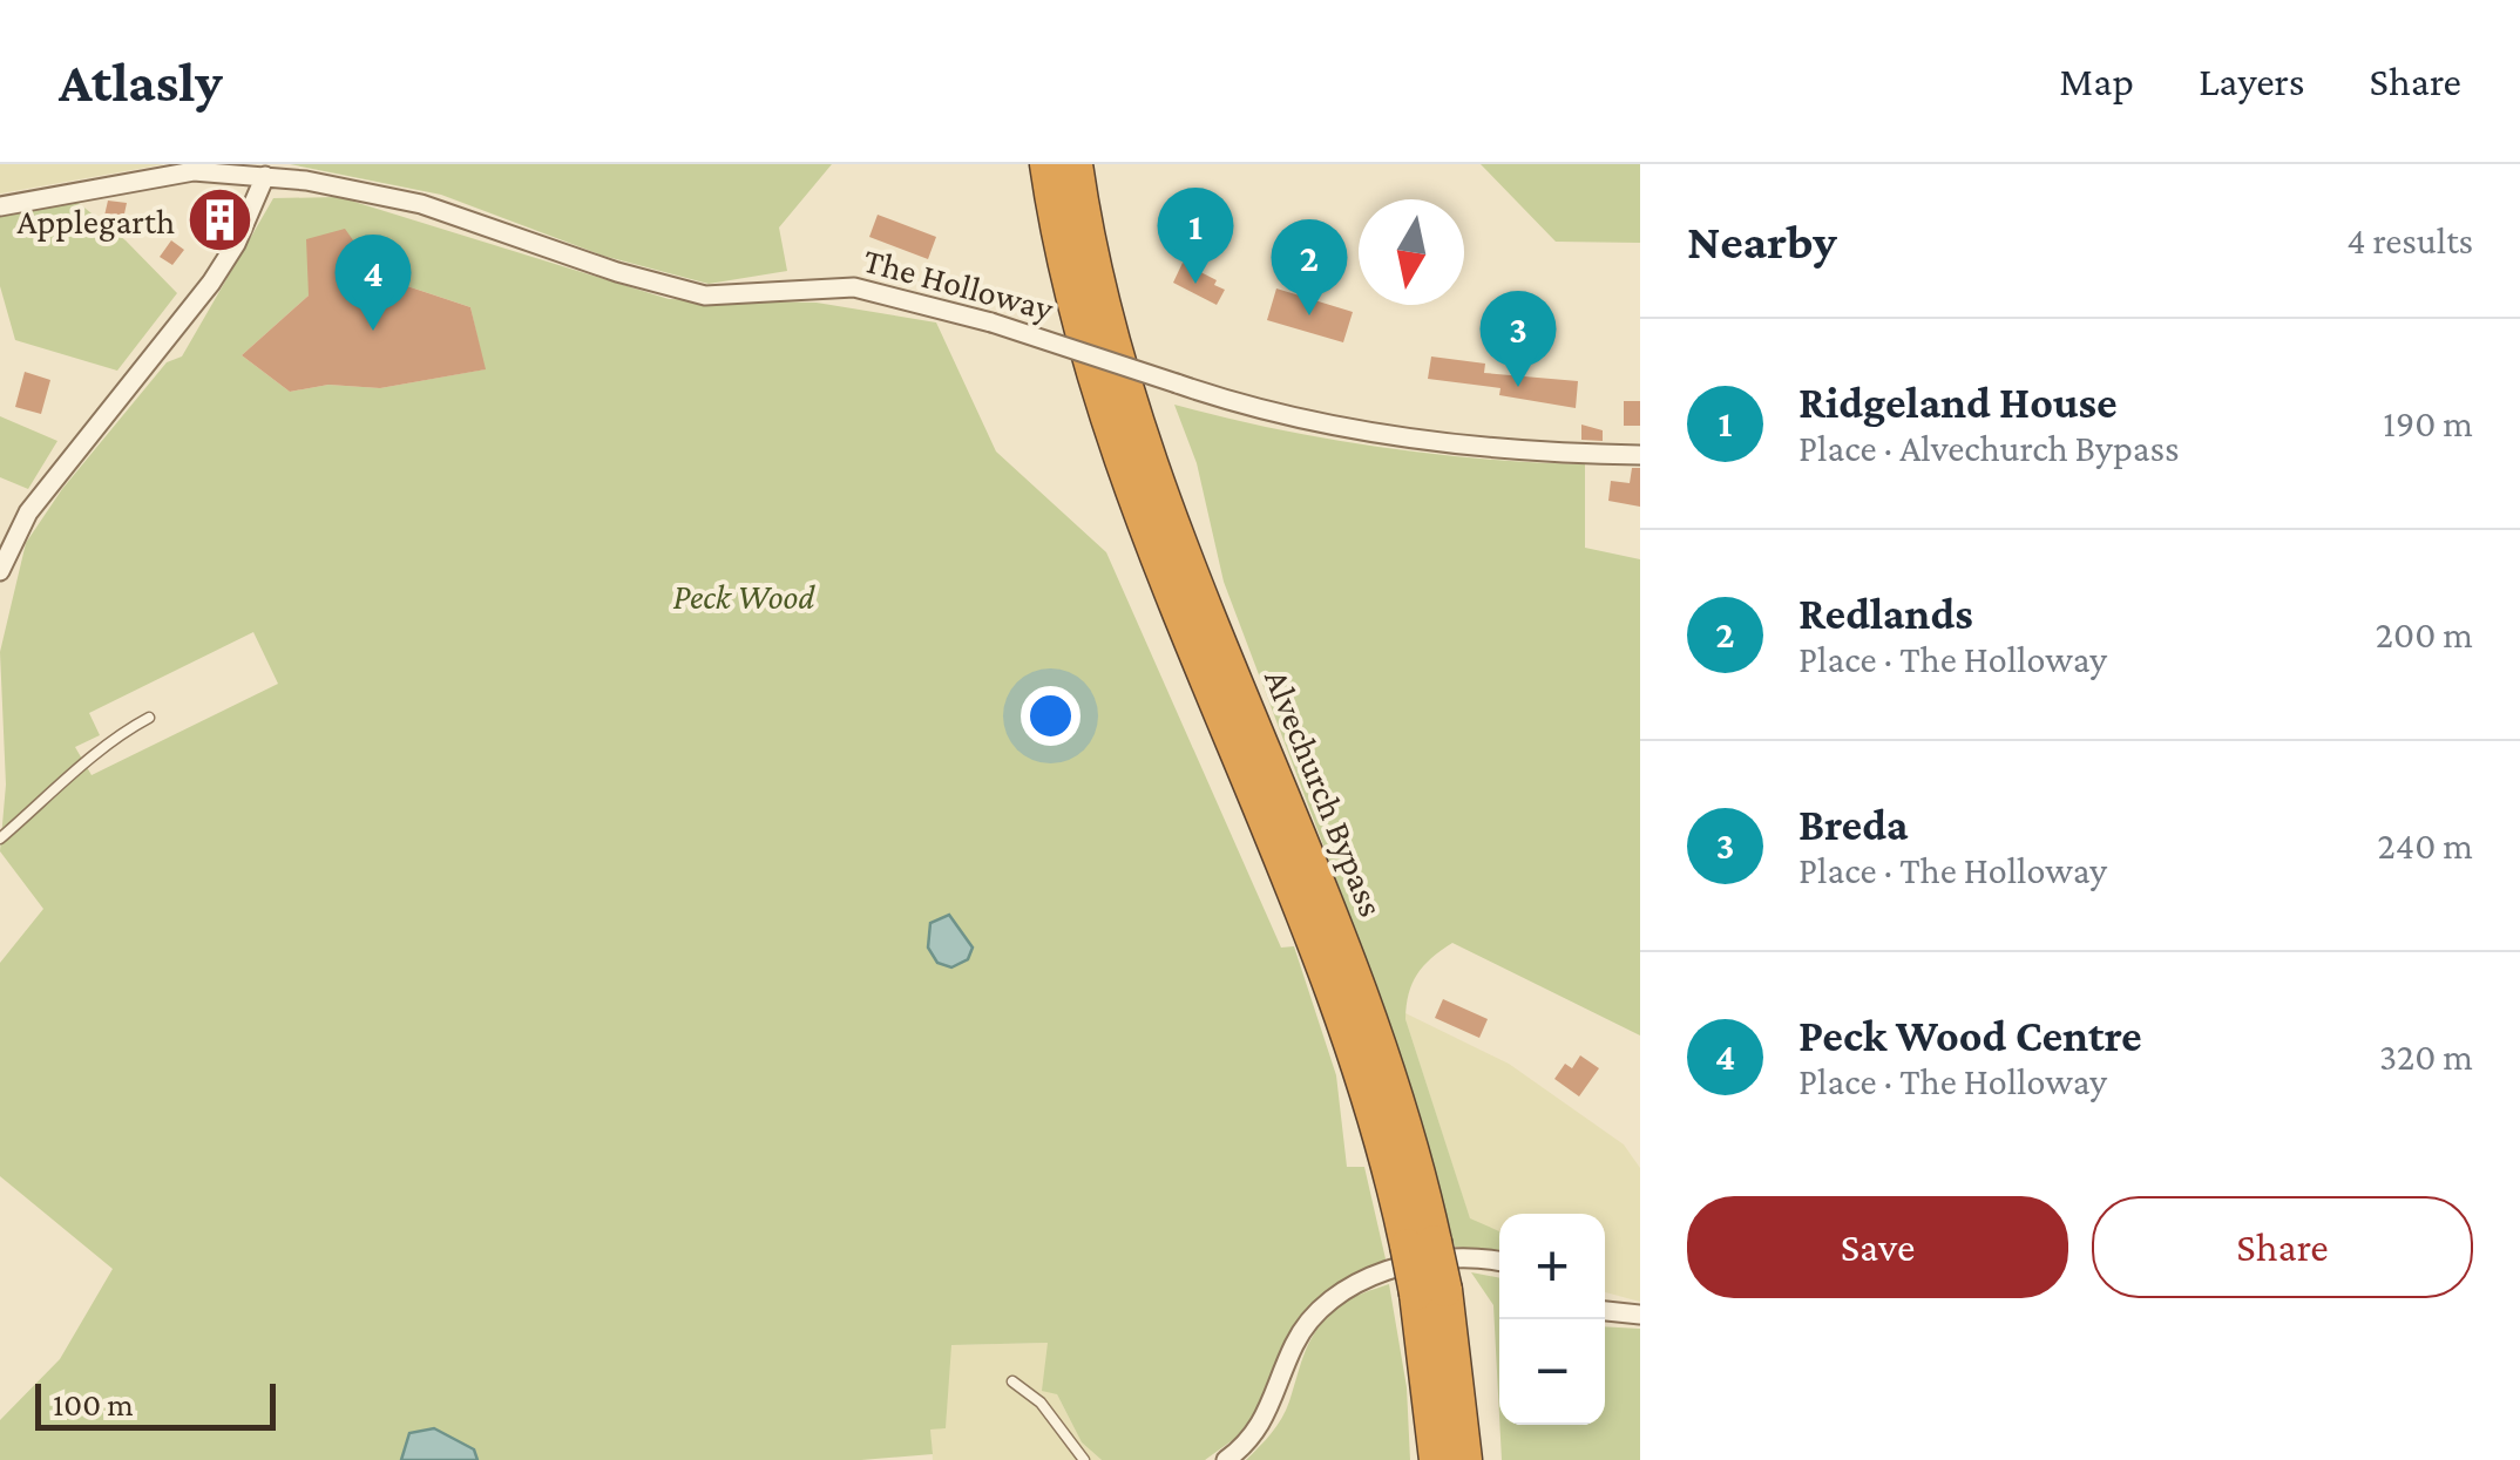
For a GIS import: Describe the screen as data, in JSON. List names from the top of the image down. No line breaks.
{"streets":{"highway":["Alvechurch Bypass"],"street":["The Holloway"]},"parks":["Peck Wood"],"places":{"building":["Applegarth"]},"scale_bar":"100 m","north":"bottom","page":{"header":"Atlasly","nav":["Map","Layers","Share"],"heading":["Nearby","4 results"],"pins":["1","2","4","3"],"list":[{"mark":"1","name":"Ridgeland House","note":"Place · Alvechurch Bypass","value":"190 m"},{"mark":"2","name":"Redlands","note":"Place · The Holloway","value":"200 m"},{"mark":"3","name":"Breda","note":"Place · The Holloway","value":"240 m"},{"mark":"4","name":"Peck Wood Centre","note":"Place · The Holloway","value":"320 m"}],"buttons":["Save","Share"],"map_buttons":["+","−"],"scale":"100 m"}}
